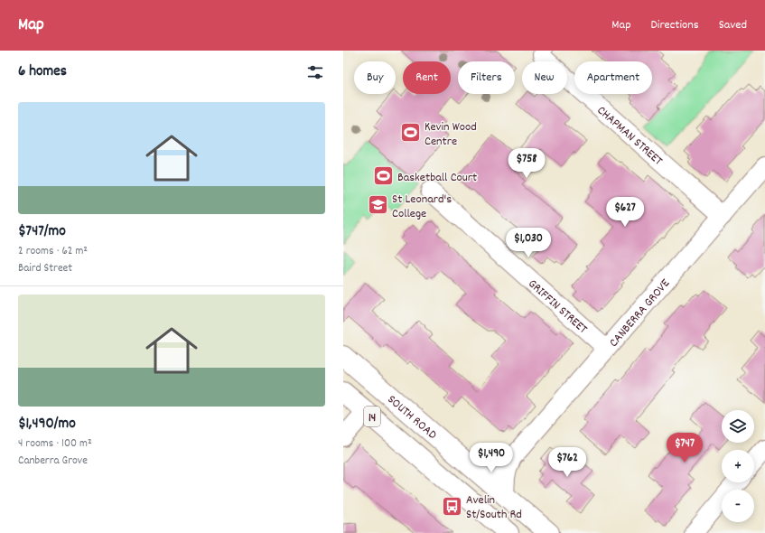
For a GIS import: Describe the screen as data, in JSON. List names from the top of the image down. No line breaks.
{"streets":{"main road":["14","SOUTH ROAD"],"street":["CHAPMAN STREET","GRIFFIN STREET","CANBERRA GROVE"]},"crossings":[["CHAPMAN STREET","CANBERRA GROVE"],["GRIFFIN STREET","CANBERRA GROVE"],["CANBERRA GROVE","SOUTH ROAD"]],"places":{"sports":["Kevin Wood Centre","Basketball Court"],"school or university":["St Leonard's College"],"bus stop":["Avelin St/South Rd"]},"page":{"header":"Map","nav":["Map","Directions","Saved"],"heading":"6 homes","chip":["Buy","Rent","Filters","New","Apartment"],"list":[{"name":"$747/mo","note":"2 rooms · 62 m² · Baird Street"},{"name":"$1,490/mo","note":"4 rooms · 100 m² · Canberra Grove"}],"price":["$758","$627","$1,030","$747","$1,490","$762"],"map_buttons":["+","−"]}}
